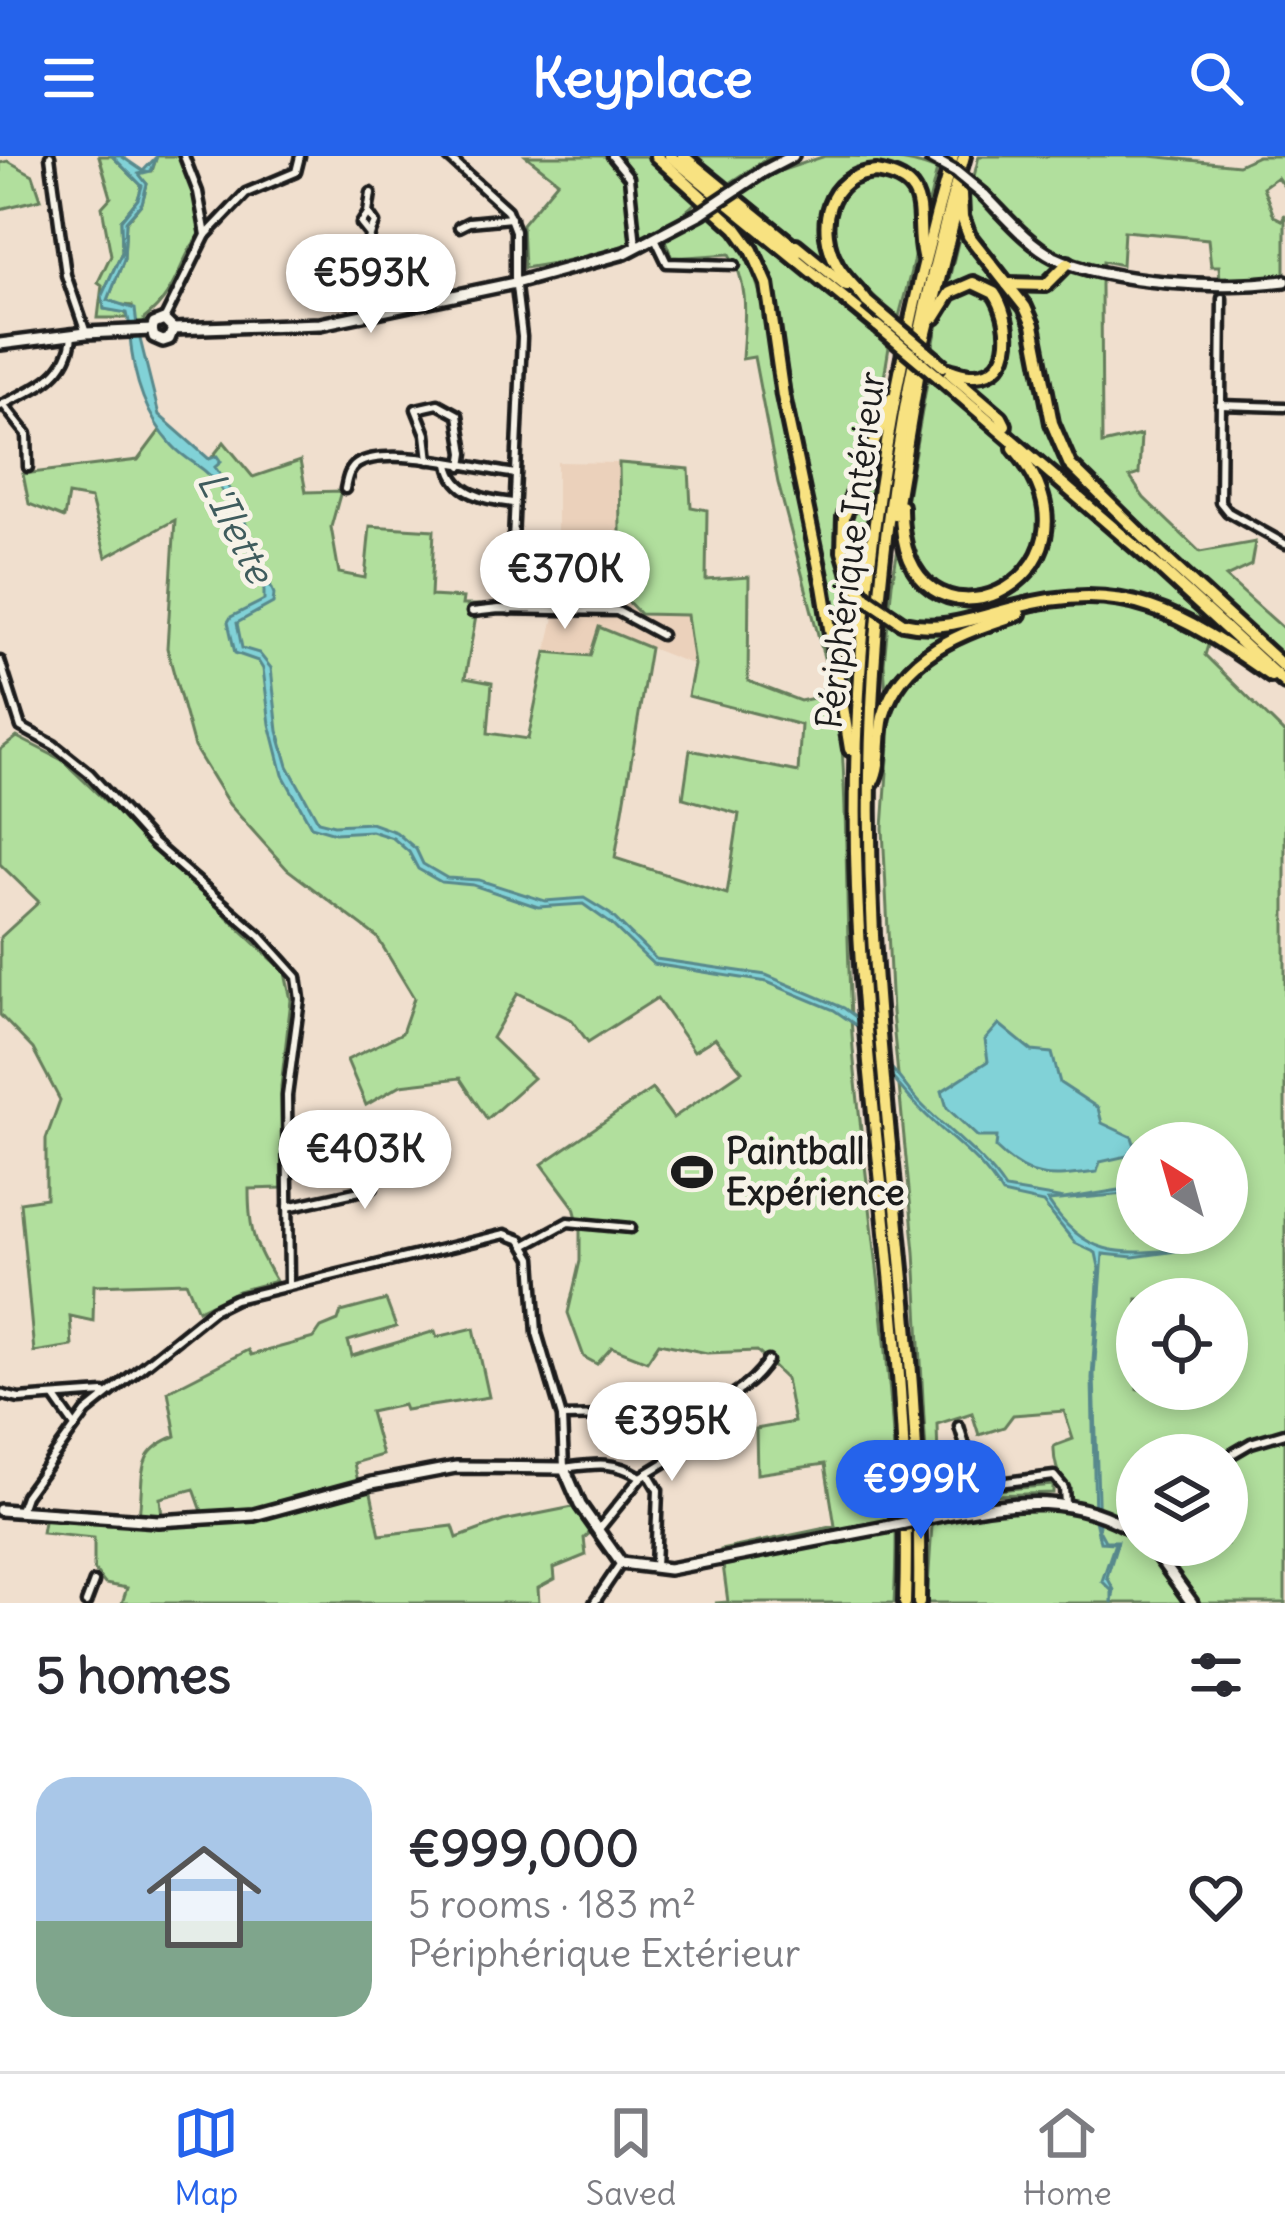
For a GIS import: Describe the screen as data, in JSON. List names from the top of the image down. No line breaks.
{"streets":{"highway":["Périphérique Intérieur"]},"water":["L'Ilette"],"places":{"sports":["Paintball Expérience"]},"north":"top left","page":{"header":"Keyplace","price":["€593K","€370K","€403K","€395K","€999K"],"heading":"5 homes","list":[{"name":"€999,000","note":"5 rooms · 183 m² · Périphérique Extérieur"}],"tabs":["Map","Saved","Home"]}}
